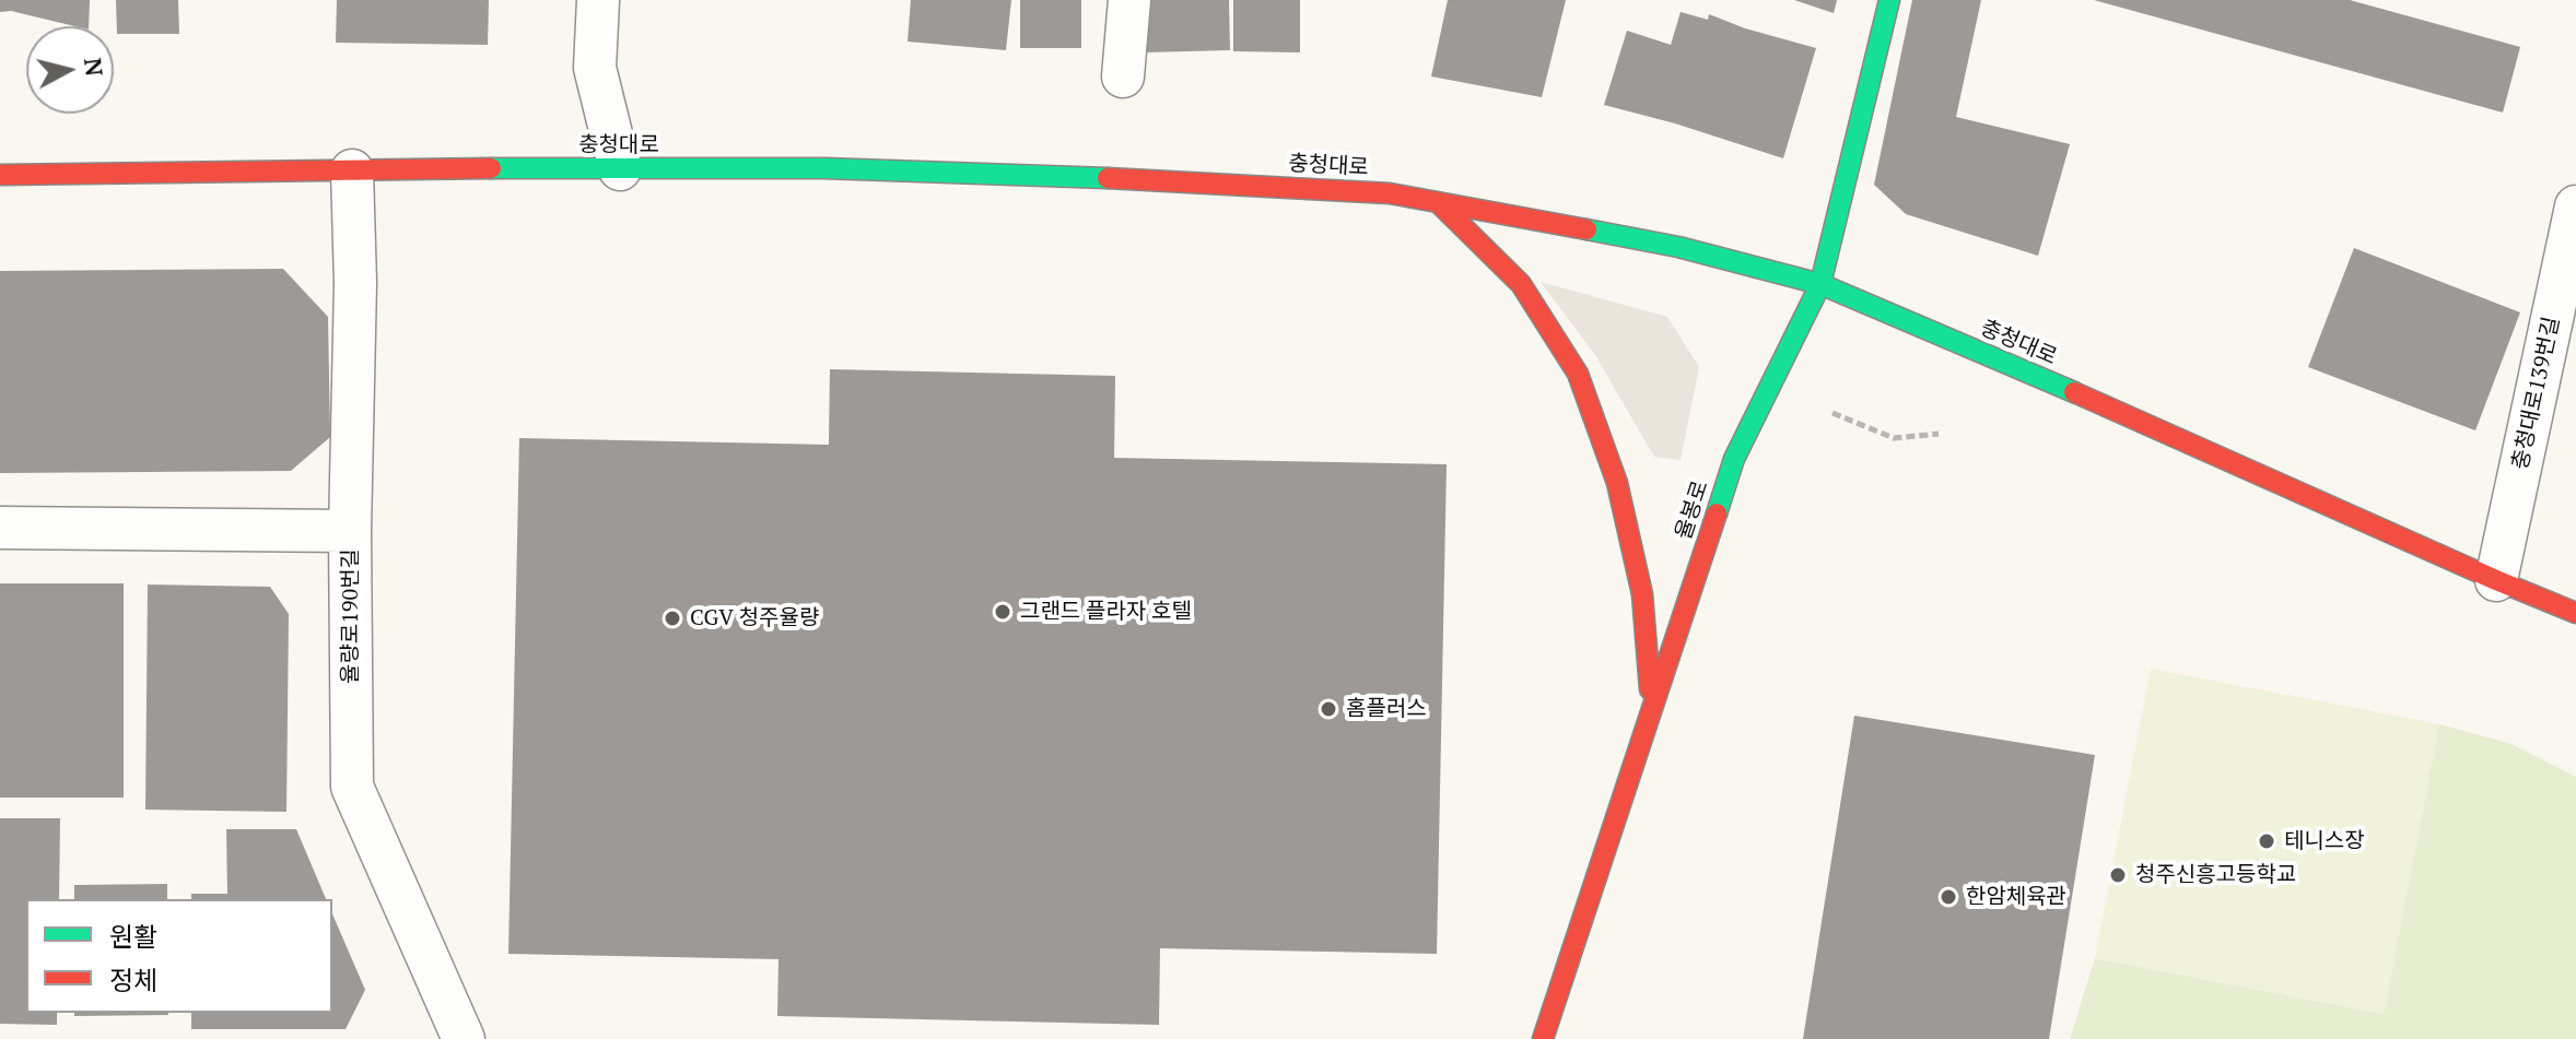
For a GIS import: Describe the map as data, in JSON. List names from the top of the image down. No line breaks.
{"streets":{"main road":["충청대로","율봉로"],"street":["충청대로139번길","율량로190번길"]},"crossings":[["충청대로","충청대로139번길"],["충청대로","율봉로"],["충청대로","율량로190번길"]],"places":["그랜드 플라자 호텔","CGV 청주율량","홈플러스","테니스장","청주신흥고등학교","한암체육관"],"legend":["원활","정체"],"north":"right"}
